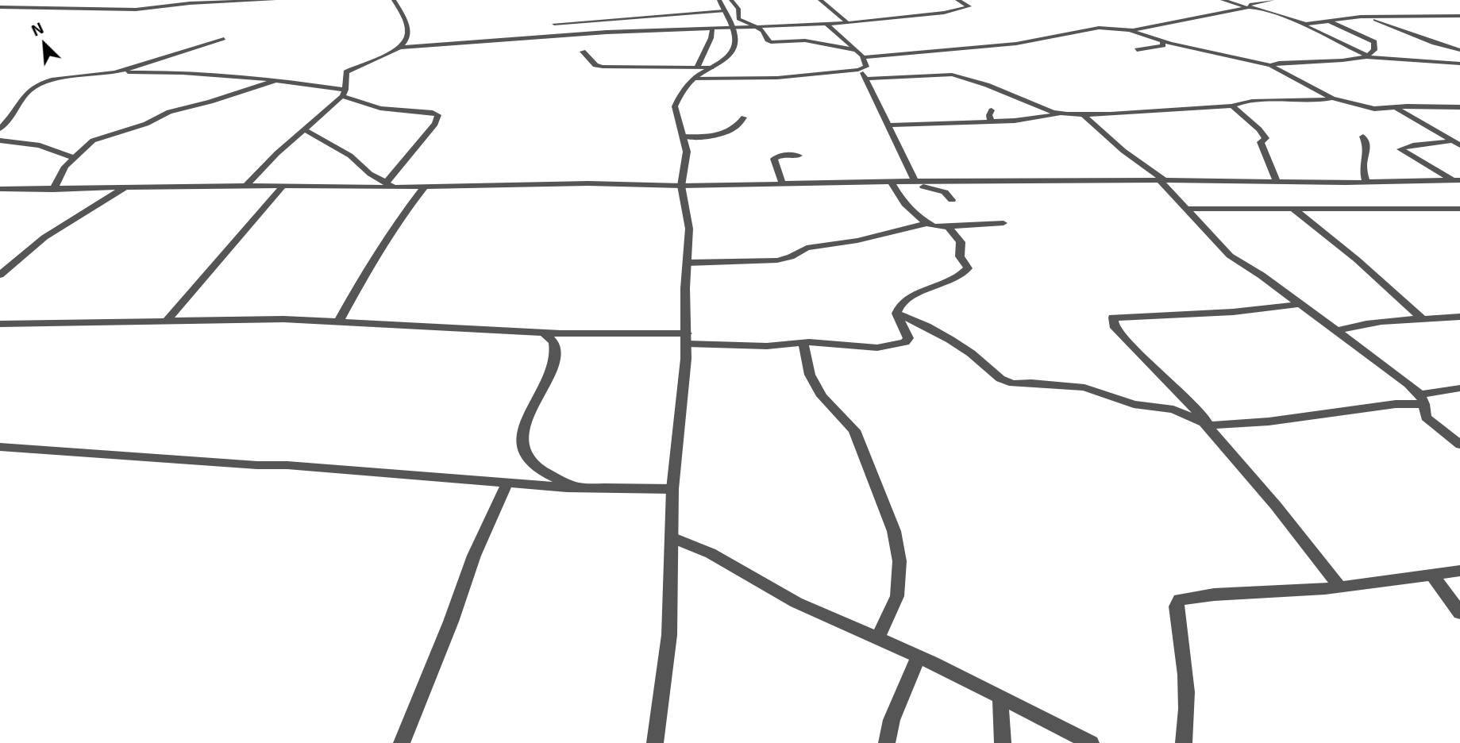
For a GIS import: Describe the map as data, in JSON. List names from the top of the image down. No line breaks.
{"north":"top left"}
